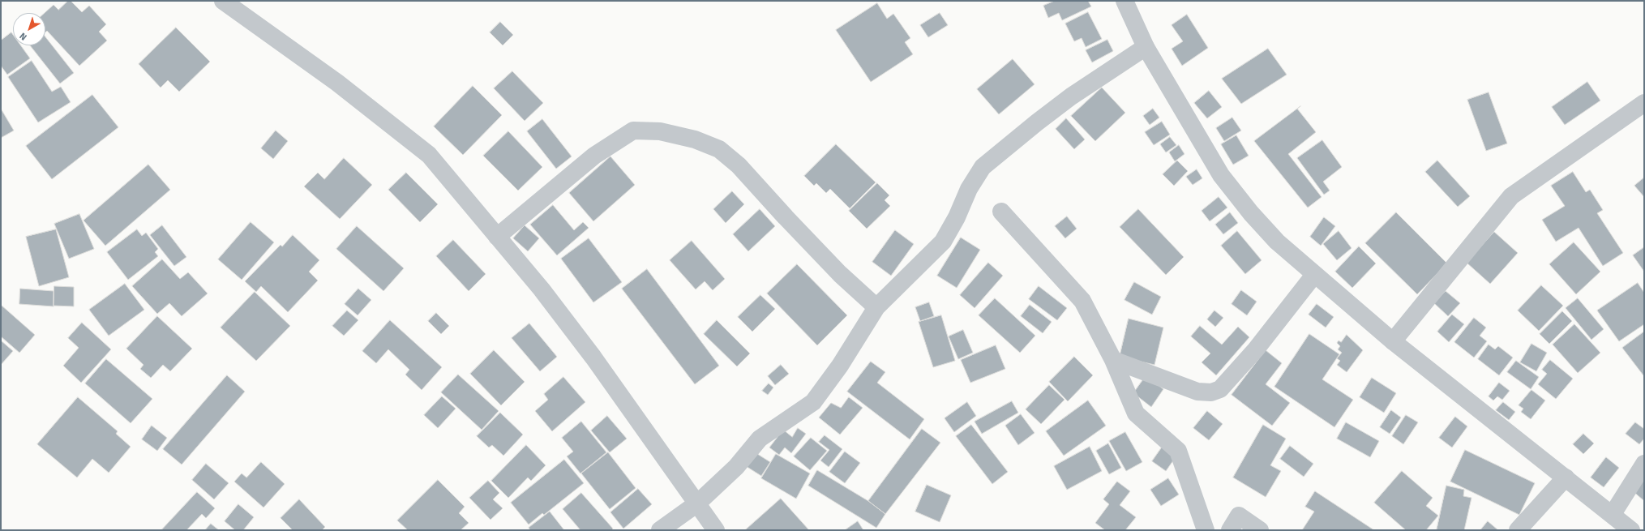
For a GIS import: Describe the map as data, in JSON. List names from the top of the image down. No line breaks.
{"north":"bottom left"}
